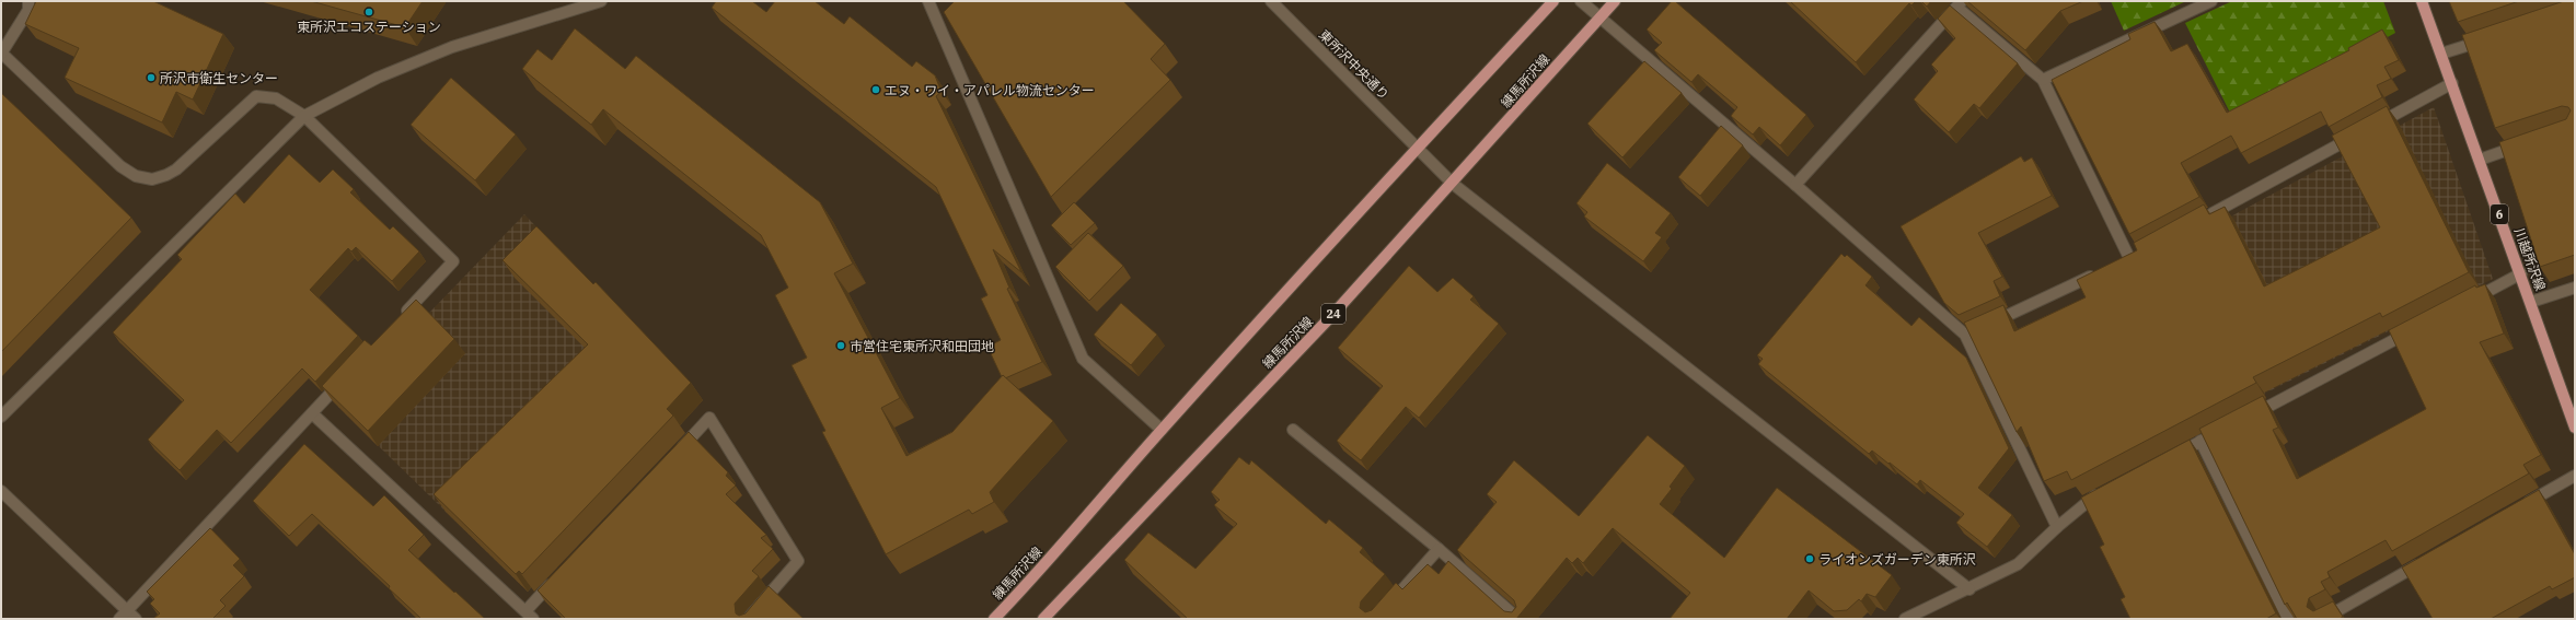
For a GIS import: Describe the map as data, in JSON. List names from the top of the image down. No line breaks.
{"streets":{"main road":["練馬所沢線","6","川越所沢線","24"],"street":["東所沢中央通り"]},"crossings":[["東所沢中央通り","練馬所沢線"]],"places":["東所沢エコステーション","所沢市衛生センター","エヌ・ワイ・アパレル物流センター","市営住宅東所沢和田団地","ライオンズガーデン東所沢"]}
